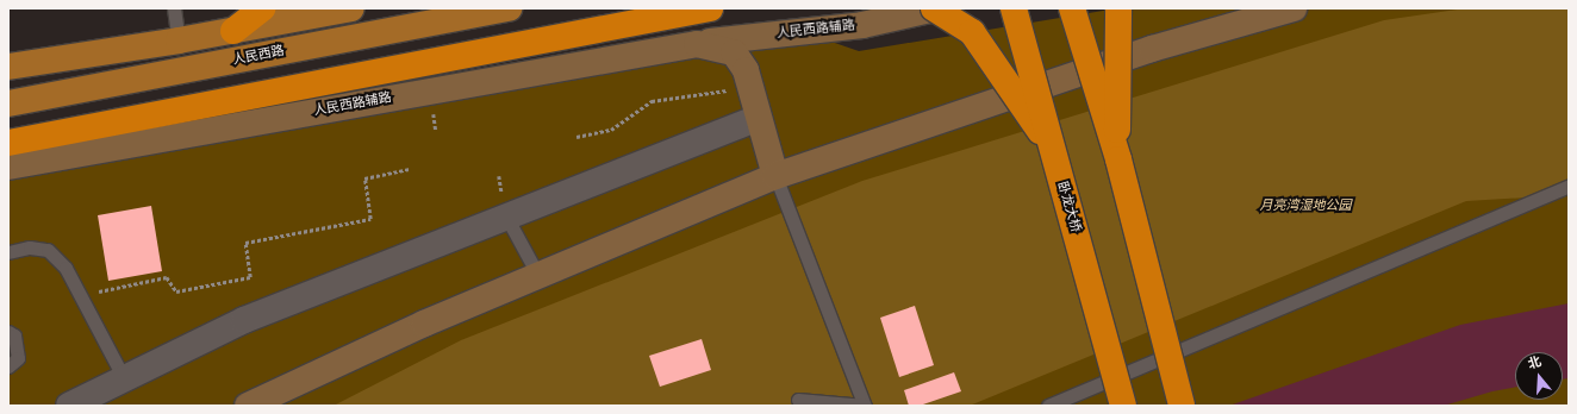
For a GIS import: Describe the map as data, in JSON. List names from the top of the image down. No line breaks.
{"streets":{"highway":["卧龙大桥"],"main road":["人民西路"],"street":["人民西路辅路"]},"parks":["月亮湾湿地公园"],"north":"top"}
